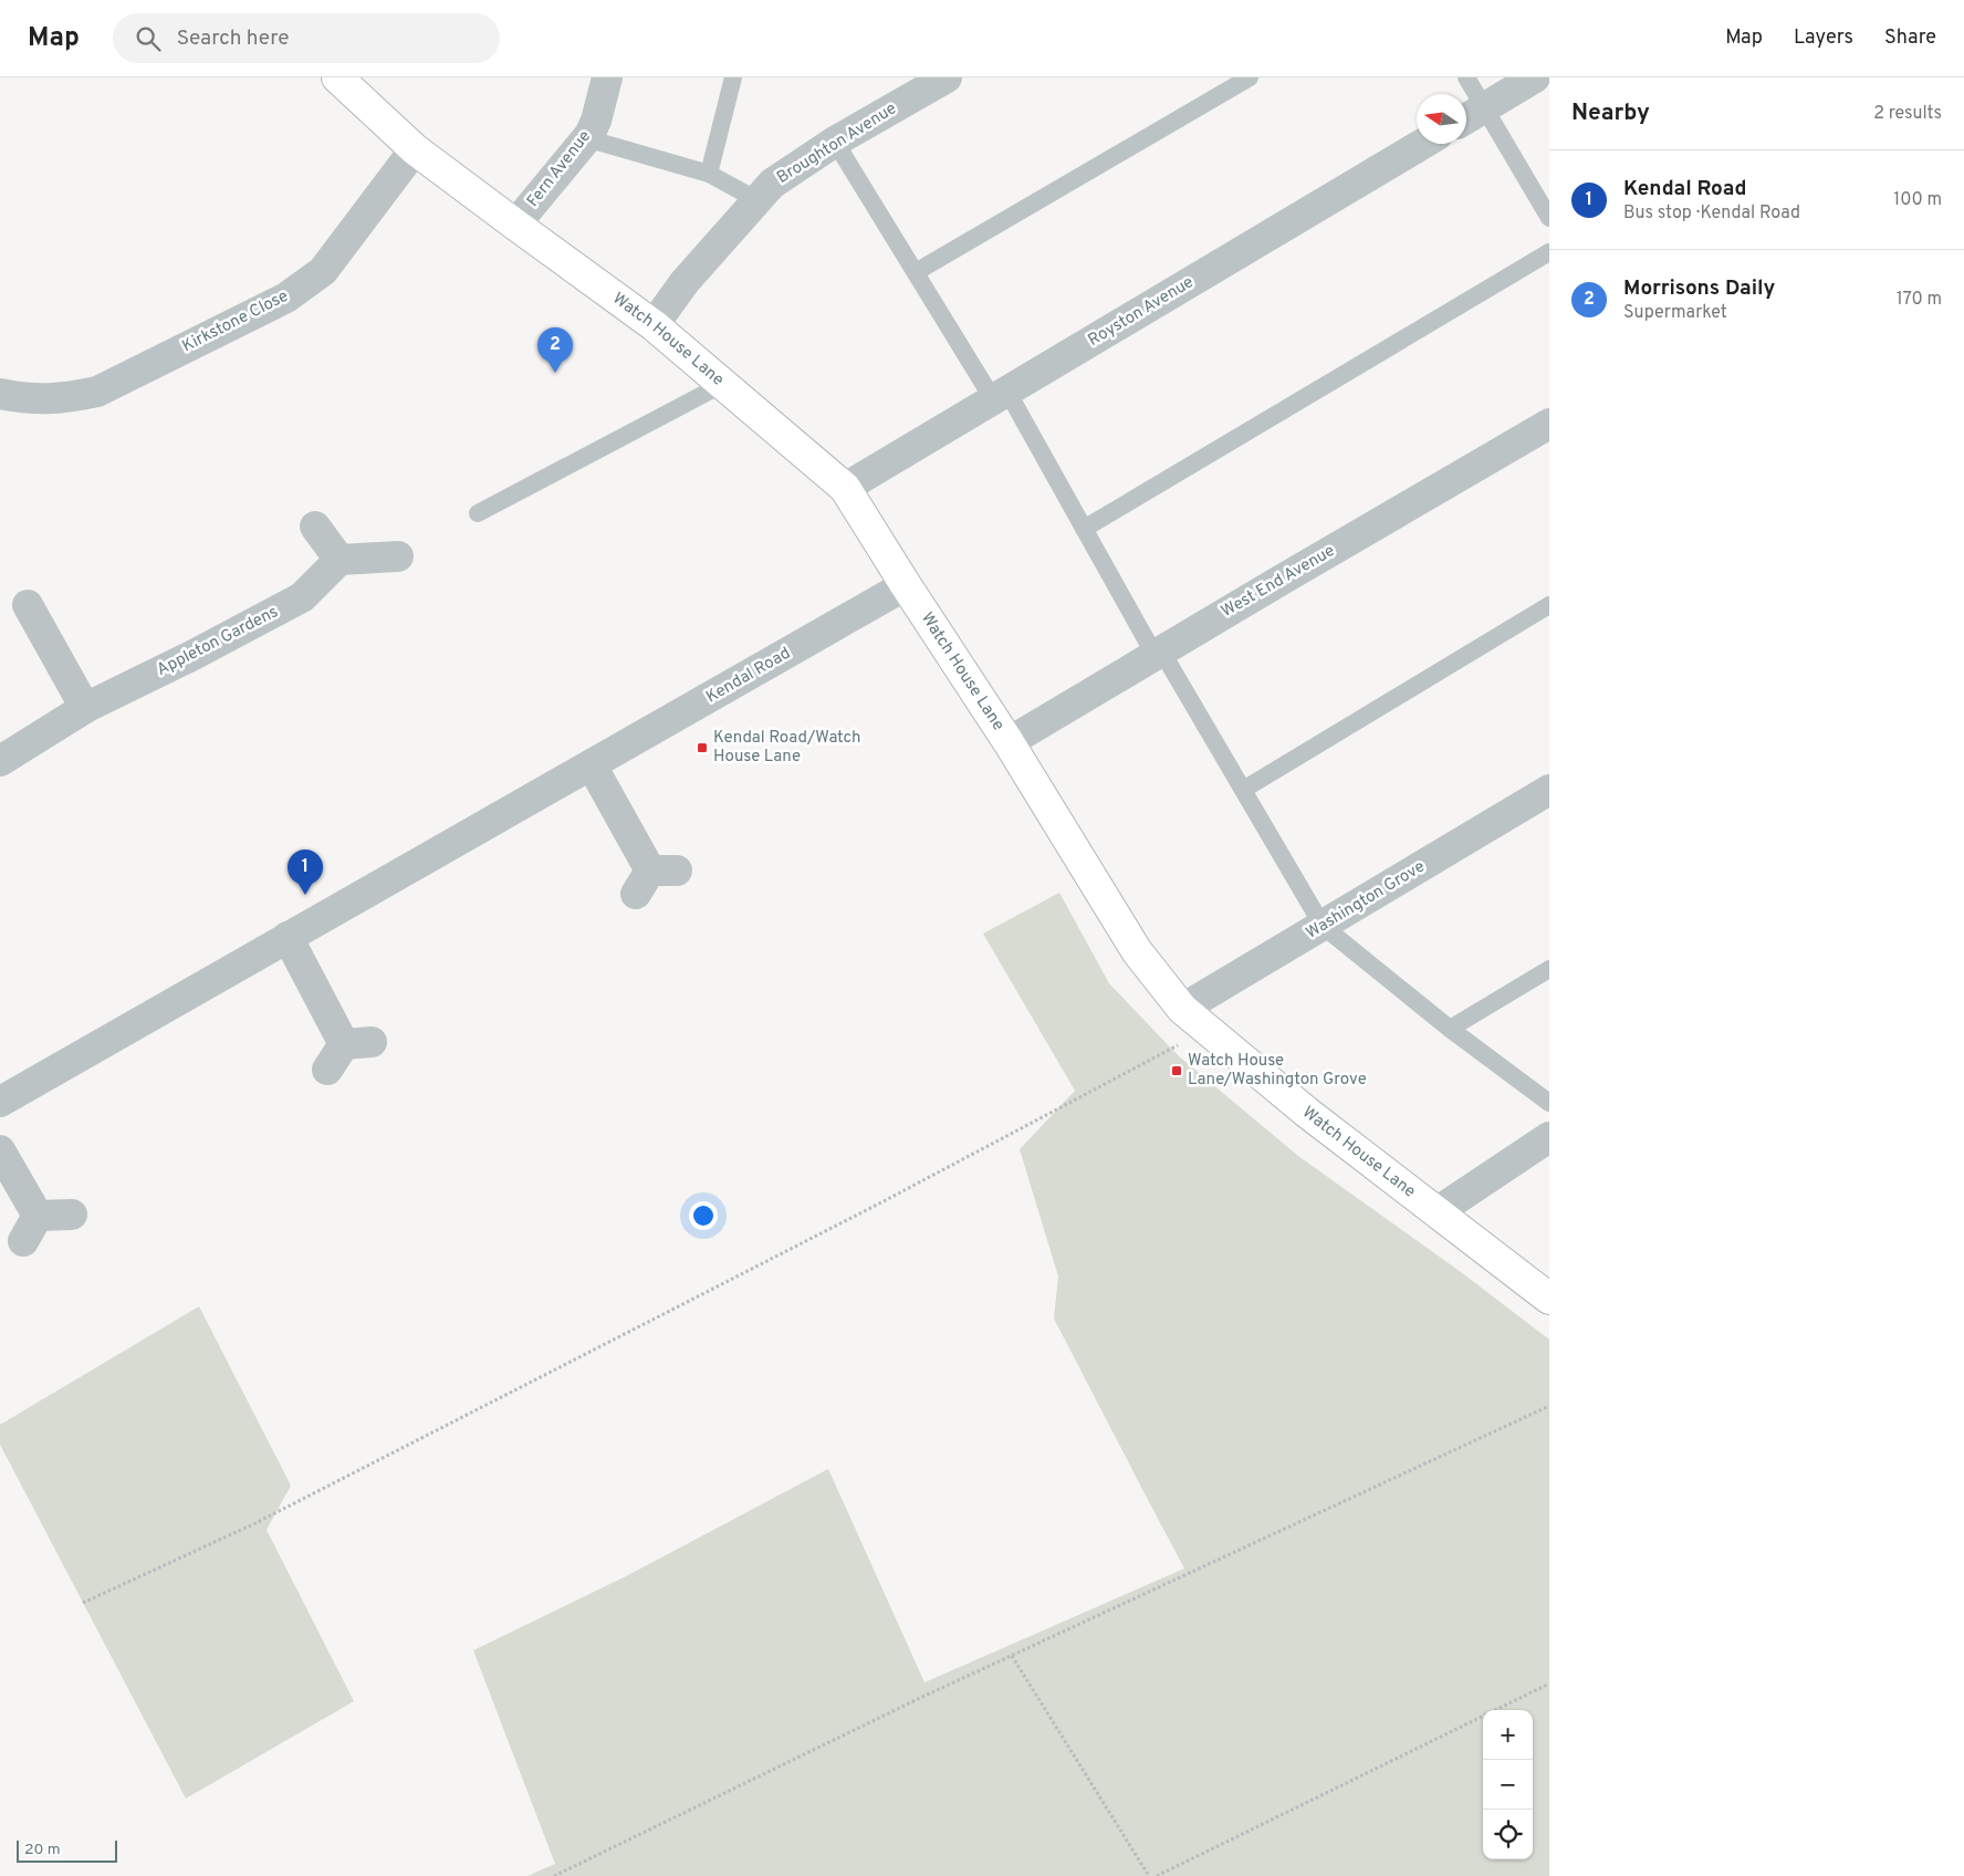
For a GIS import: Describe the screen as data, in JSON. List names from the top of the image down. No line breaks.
{"streets":{"street":["Broughton Avenue","Fern Avenue","Royston Avenue","Kirkstone Close","Watch House Lane","West End Avenue","Appleton Gardens","Kendal Road","Washington Grove"]},"crossings":[["Broughton Avenue","Watch House Lane"],["Fern Avenue","Watch House Lane"],["Royston Avenue","Watch House Lane"],["Kirkstone Close","Watch House Lane"],["Watch House Lane","West End Avenue"],["Watch House Lane","Kendal Road"],["Watch House Lane","Washington Grove"]],"places":{"transit":["Kendal Road/Watch House Lane","Watch House Lane/Washington Grove"]},"scale_bar":"20 m","north":"left","page":{"header":"Map","search":"Search here","nav":["Map","Layers","Share"],"heading":["Nearby","2 results"],"list":[{"mark":"1","name":"Kendal Road","note":"Bus stop · Kendal Road","value":"100 m"},{"mark":"2","name":"Morrisons Daily","note":"Supermarket","value":"170 m"}],"pins":["2","1"],"map_buttons":["+","−"],"scale":"20 m"}}
